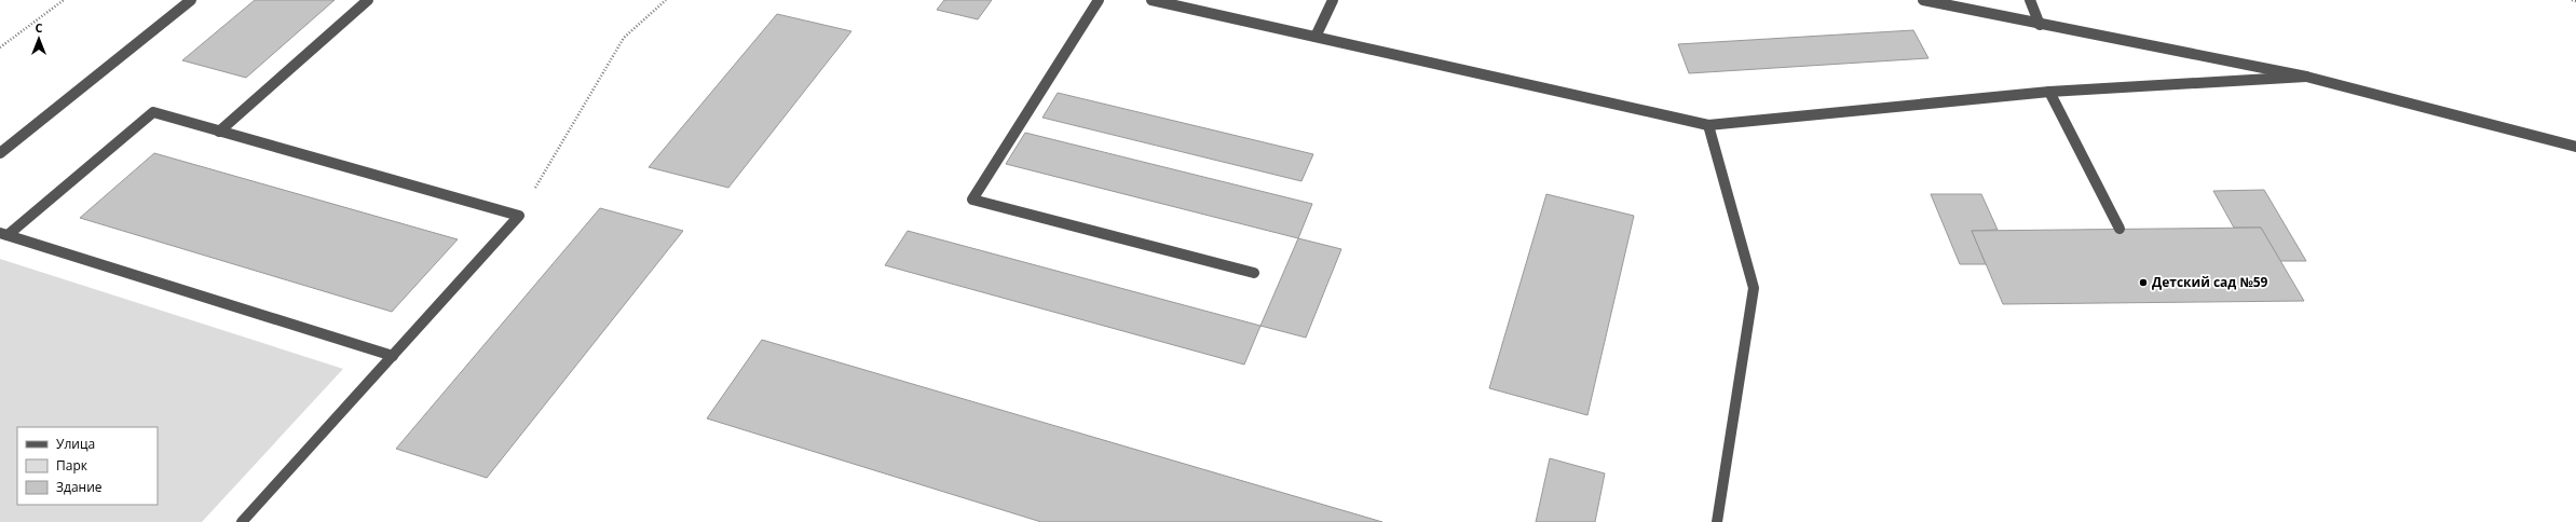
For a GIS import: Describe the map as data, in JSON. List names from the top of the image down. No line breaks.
{"places":["Детский сад №59"],"legend":["Улица","Парк","Здание"],"north":"top"}
